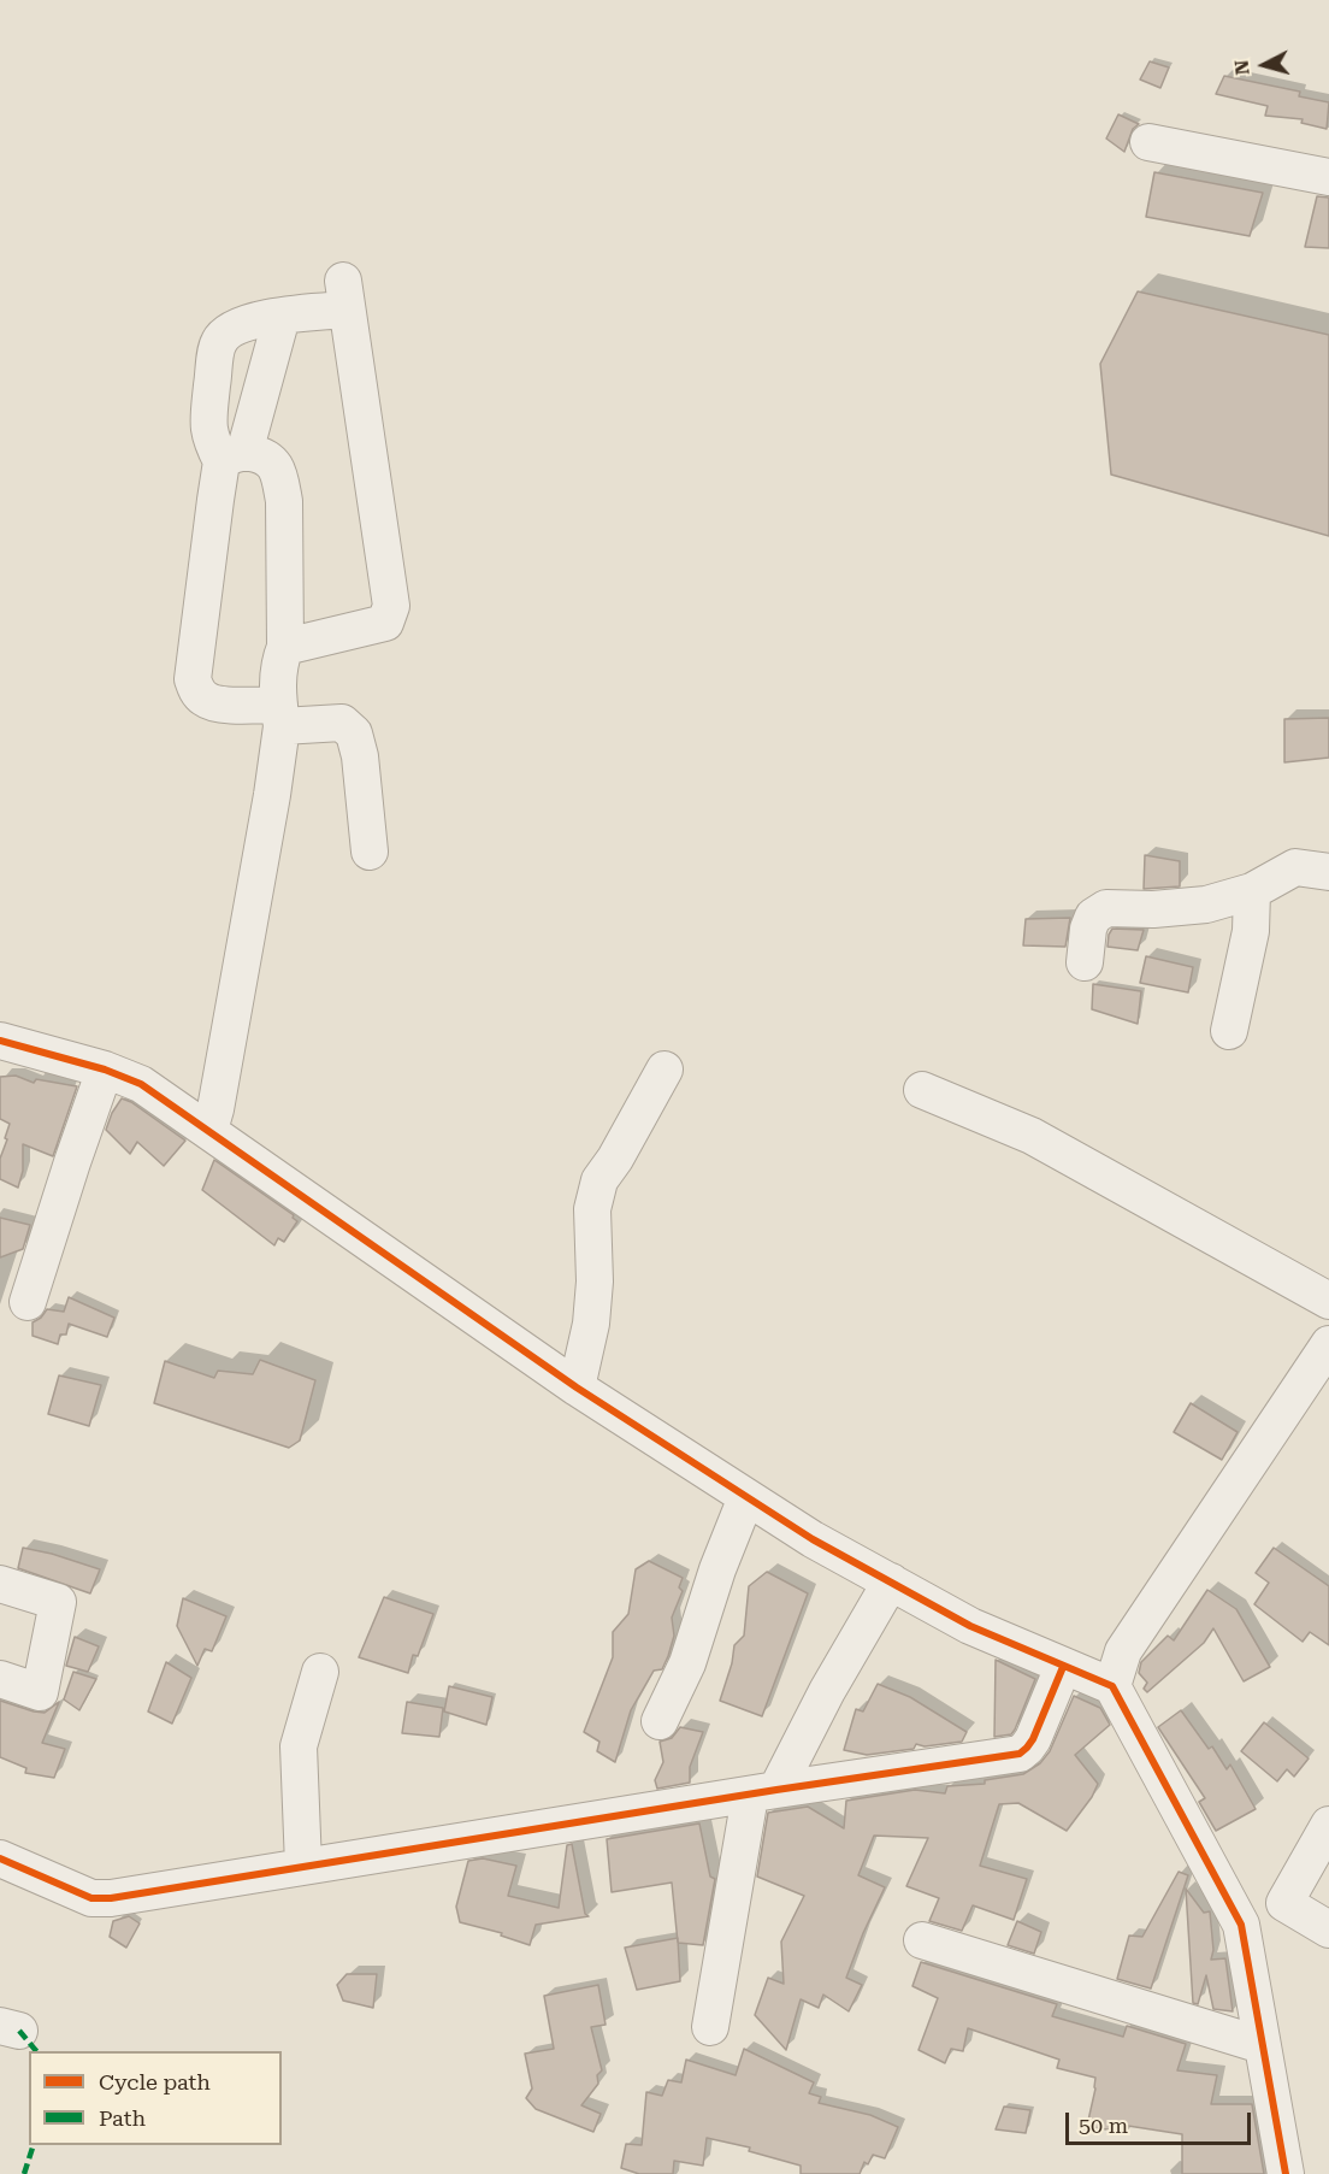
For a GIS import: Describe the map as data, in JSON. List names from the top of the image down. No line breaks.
{"legend":["Cycle path","Path"],"scale_bar":"50 m","north":"left"}
